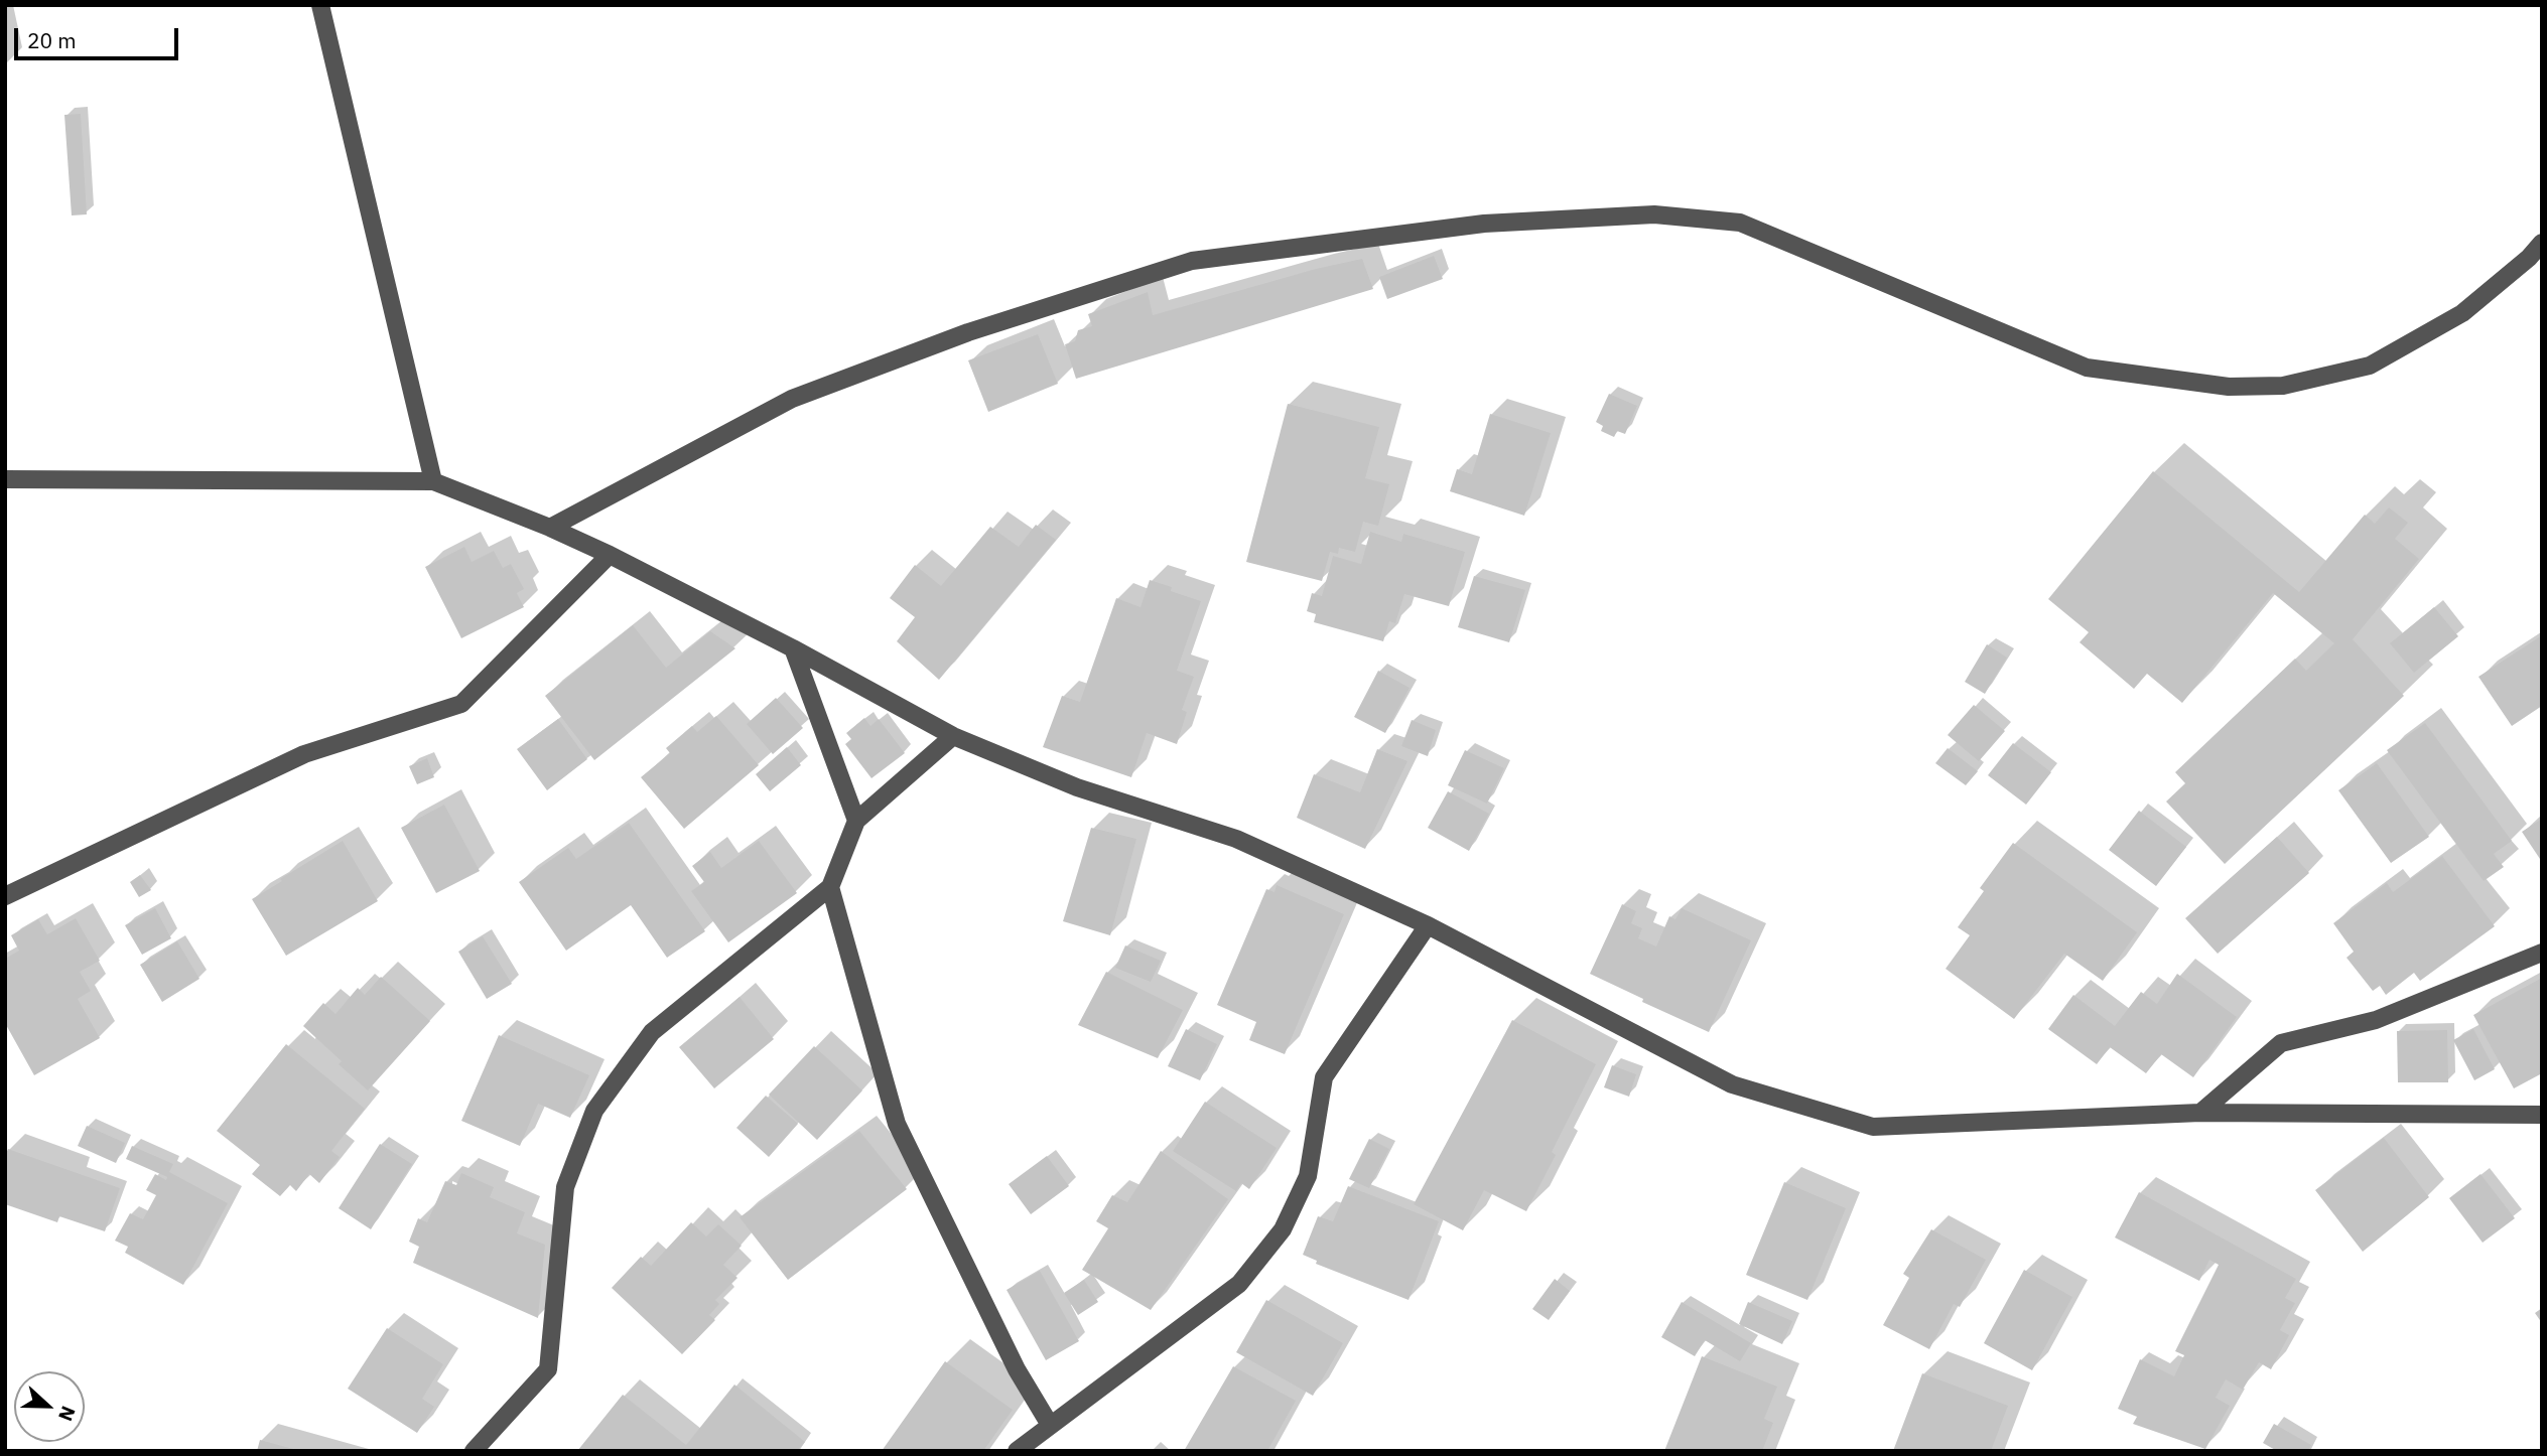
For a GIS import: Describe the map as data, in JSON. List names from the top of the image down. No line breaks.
{"scale_bar":"20 m","north":"right"}
